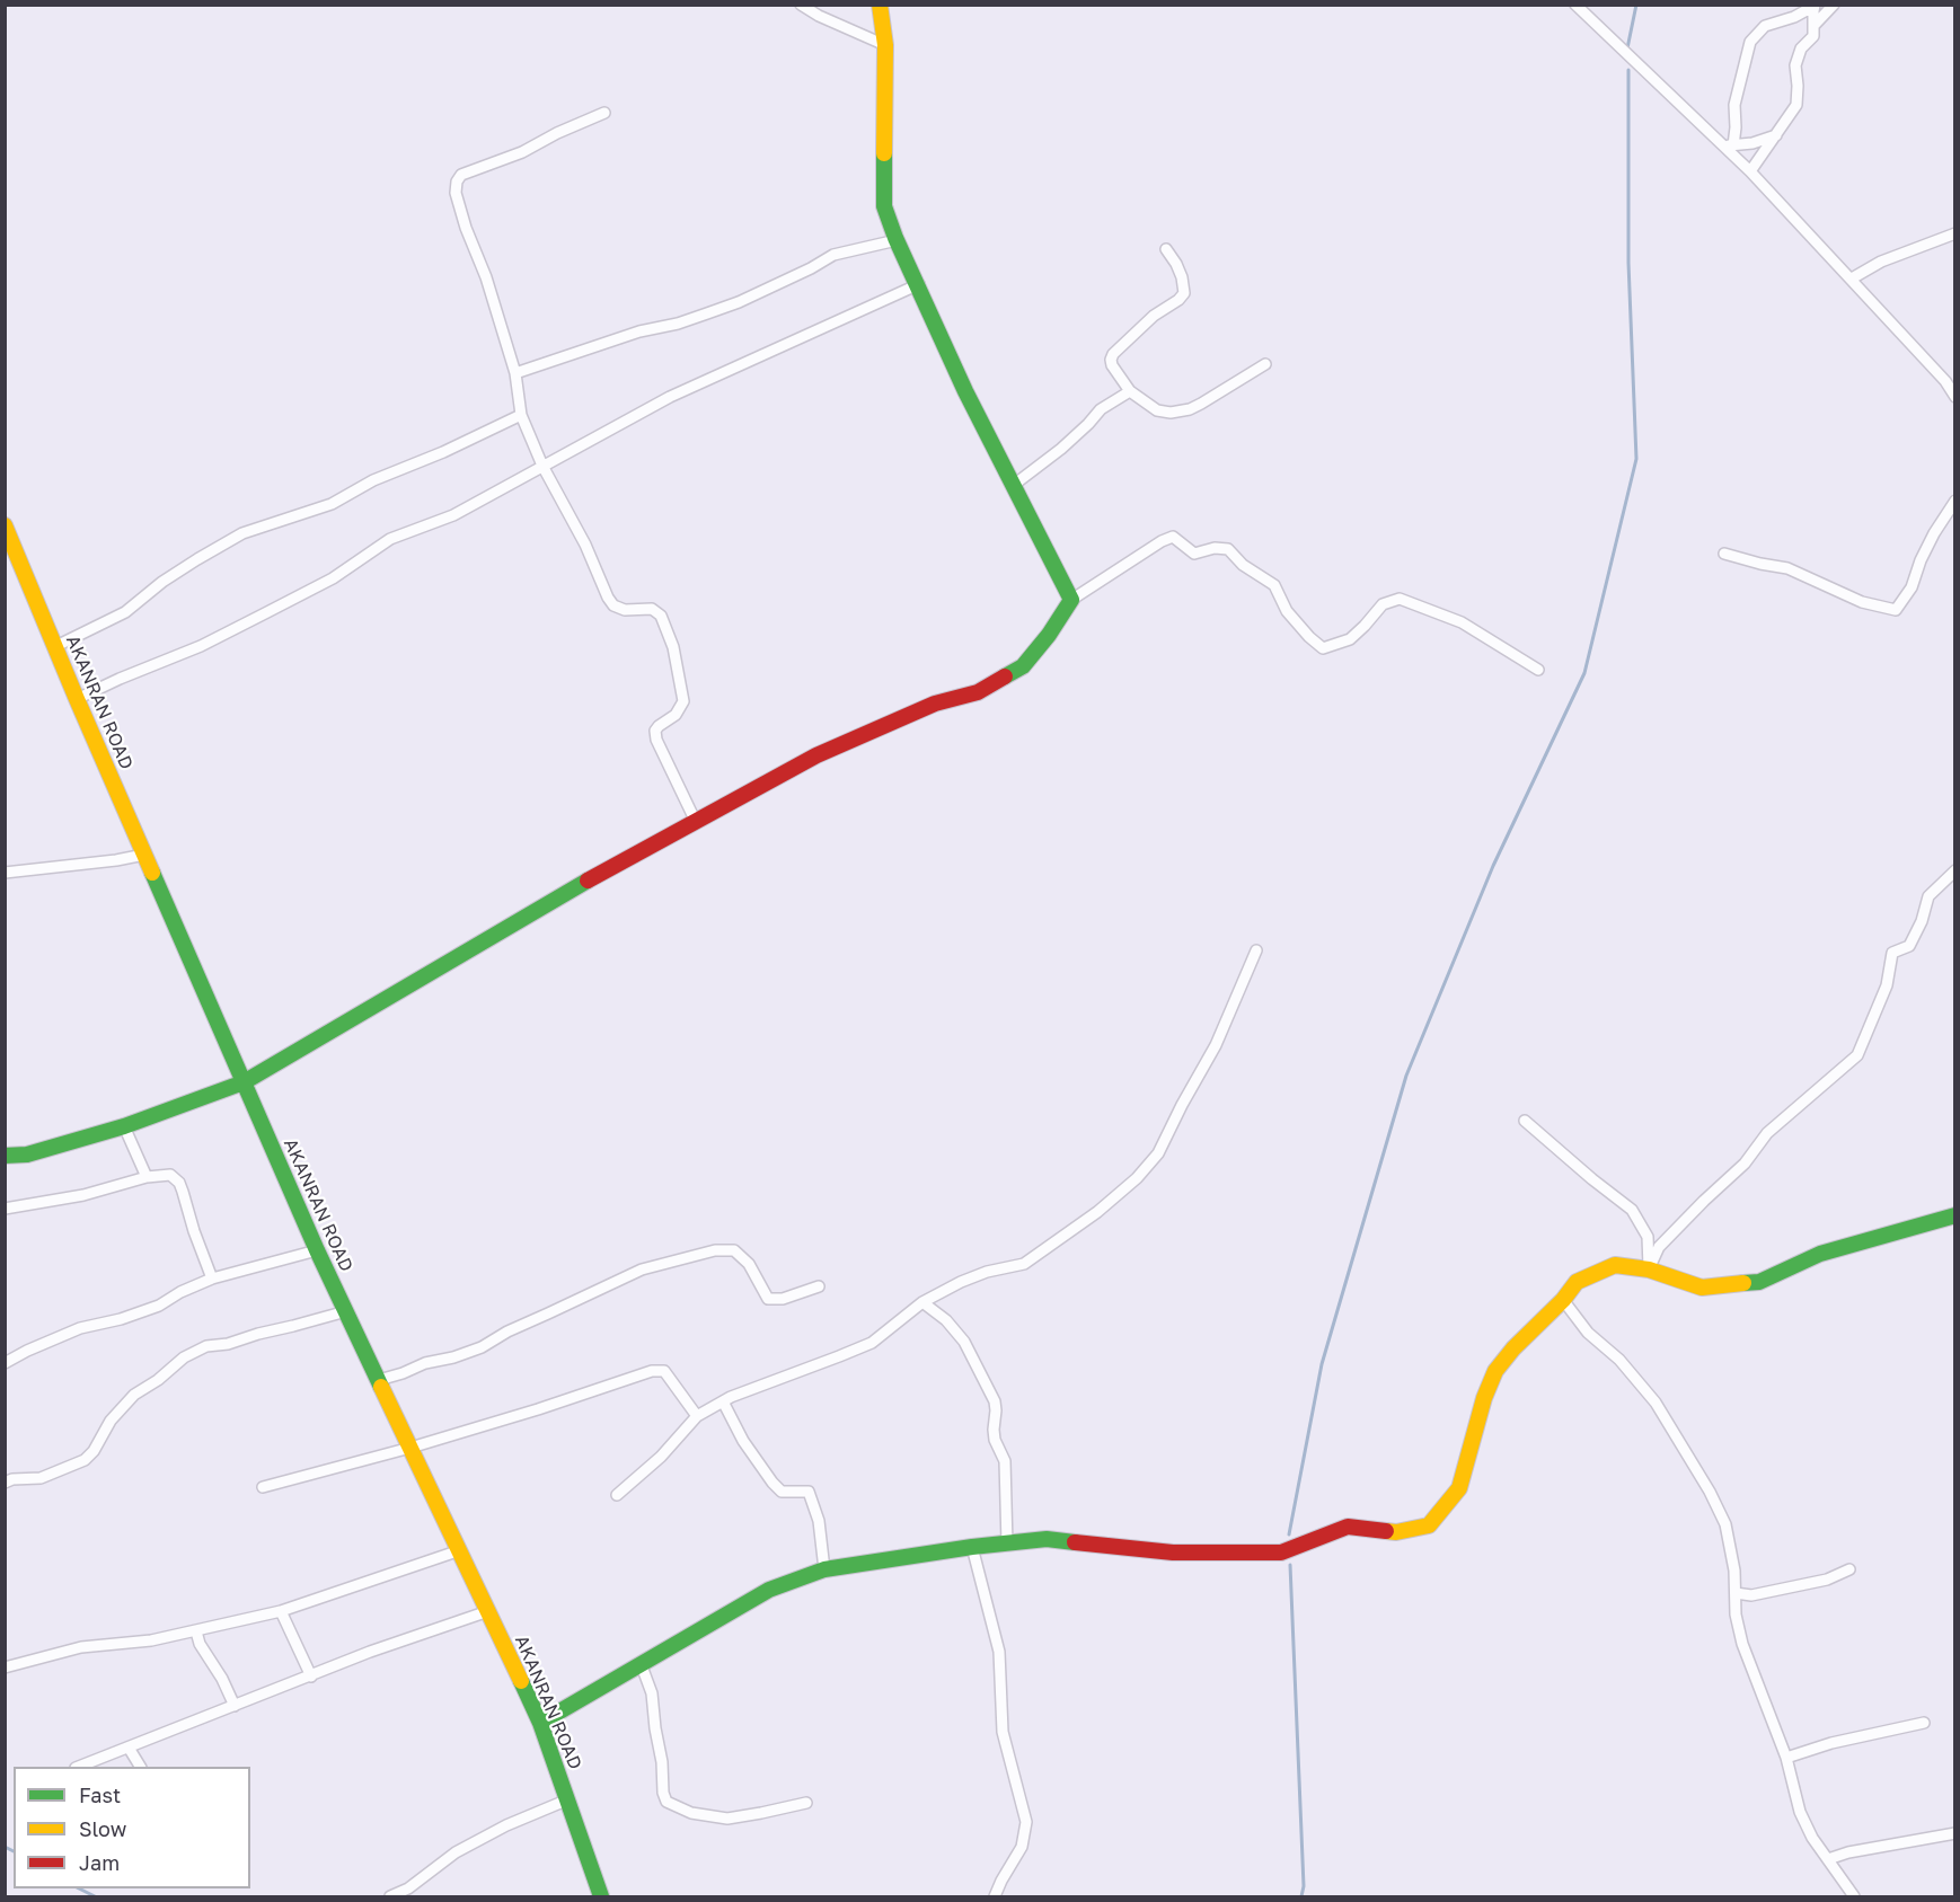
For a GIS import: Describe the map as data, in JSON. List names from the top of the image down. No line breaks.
{"streets":{"street":["AKANRAN ROAD"]},"legend":["Fast","Slow","Jam"]}
